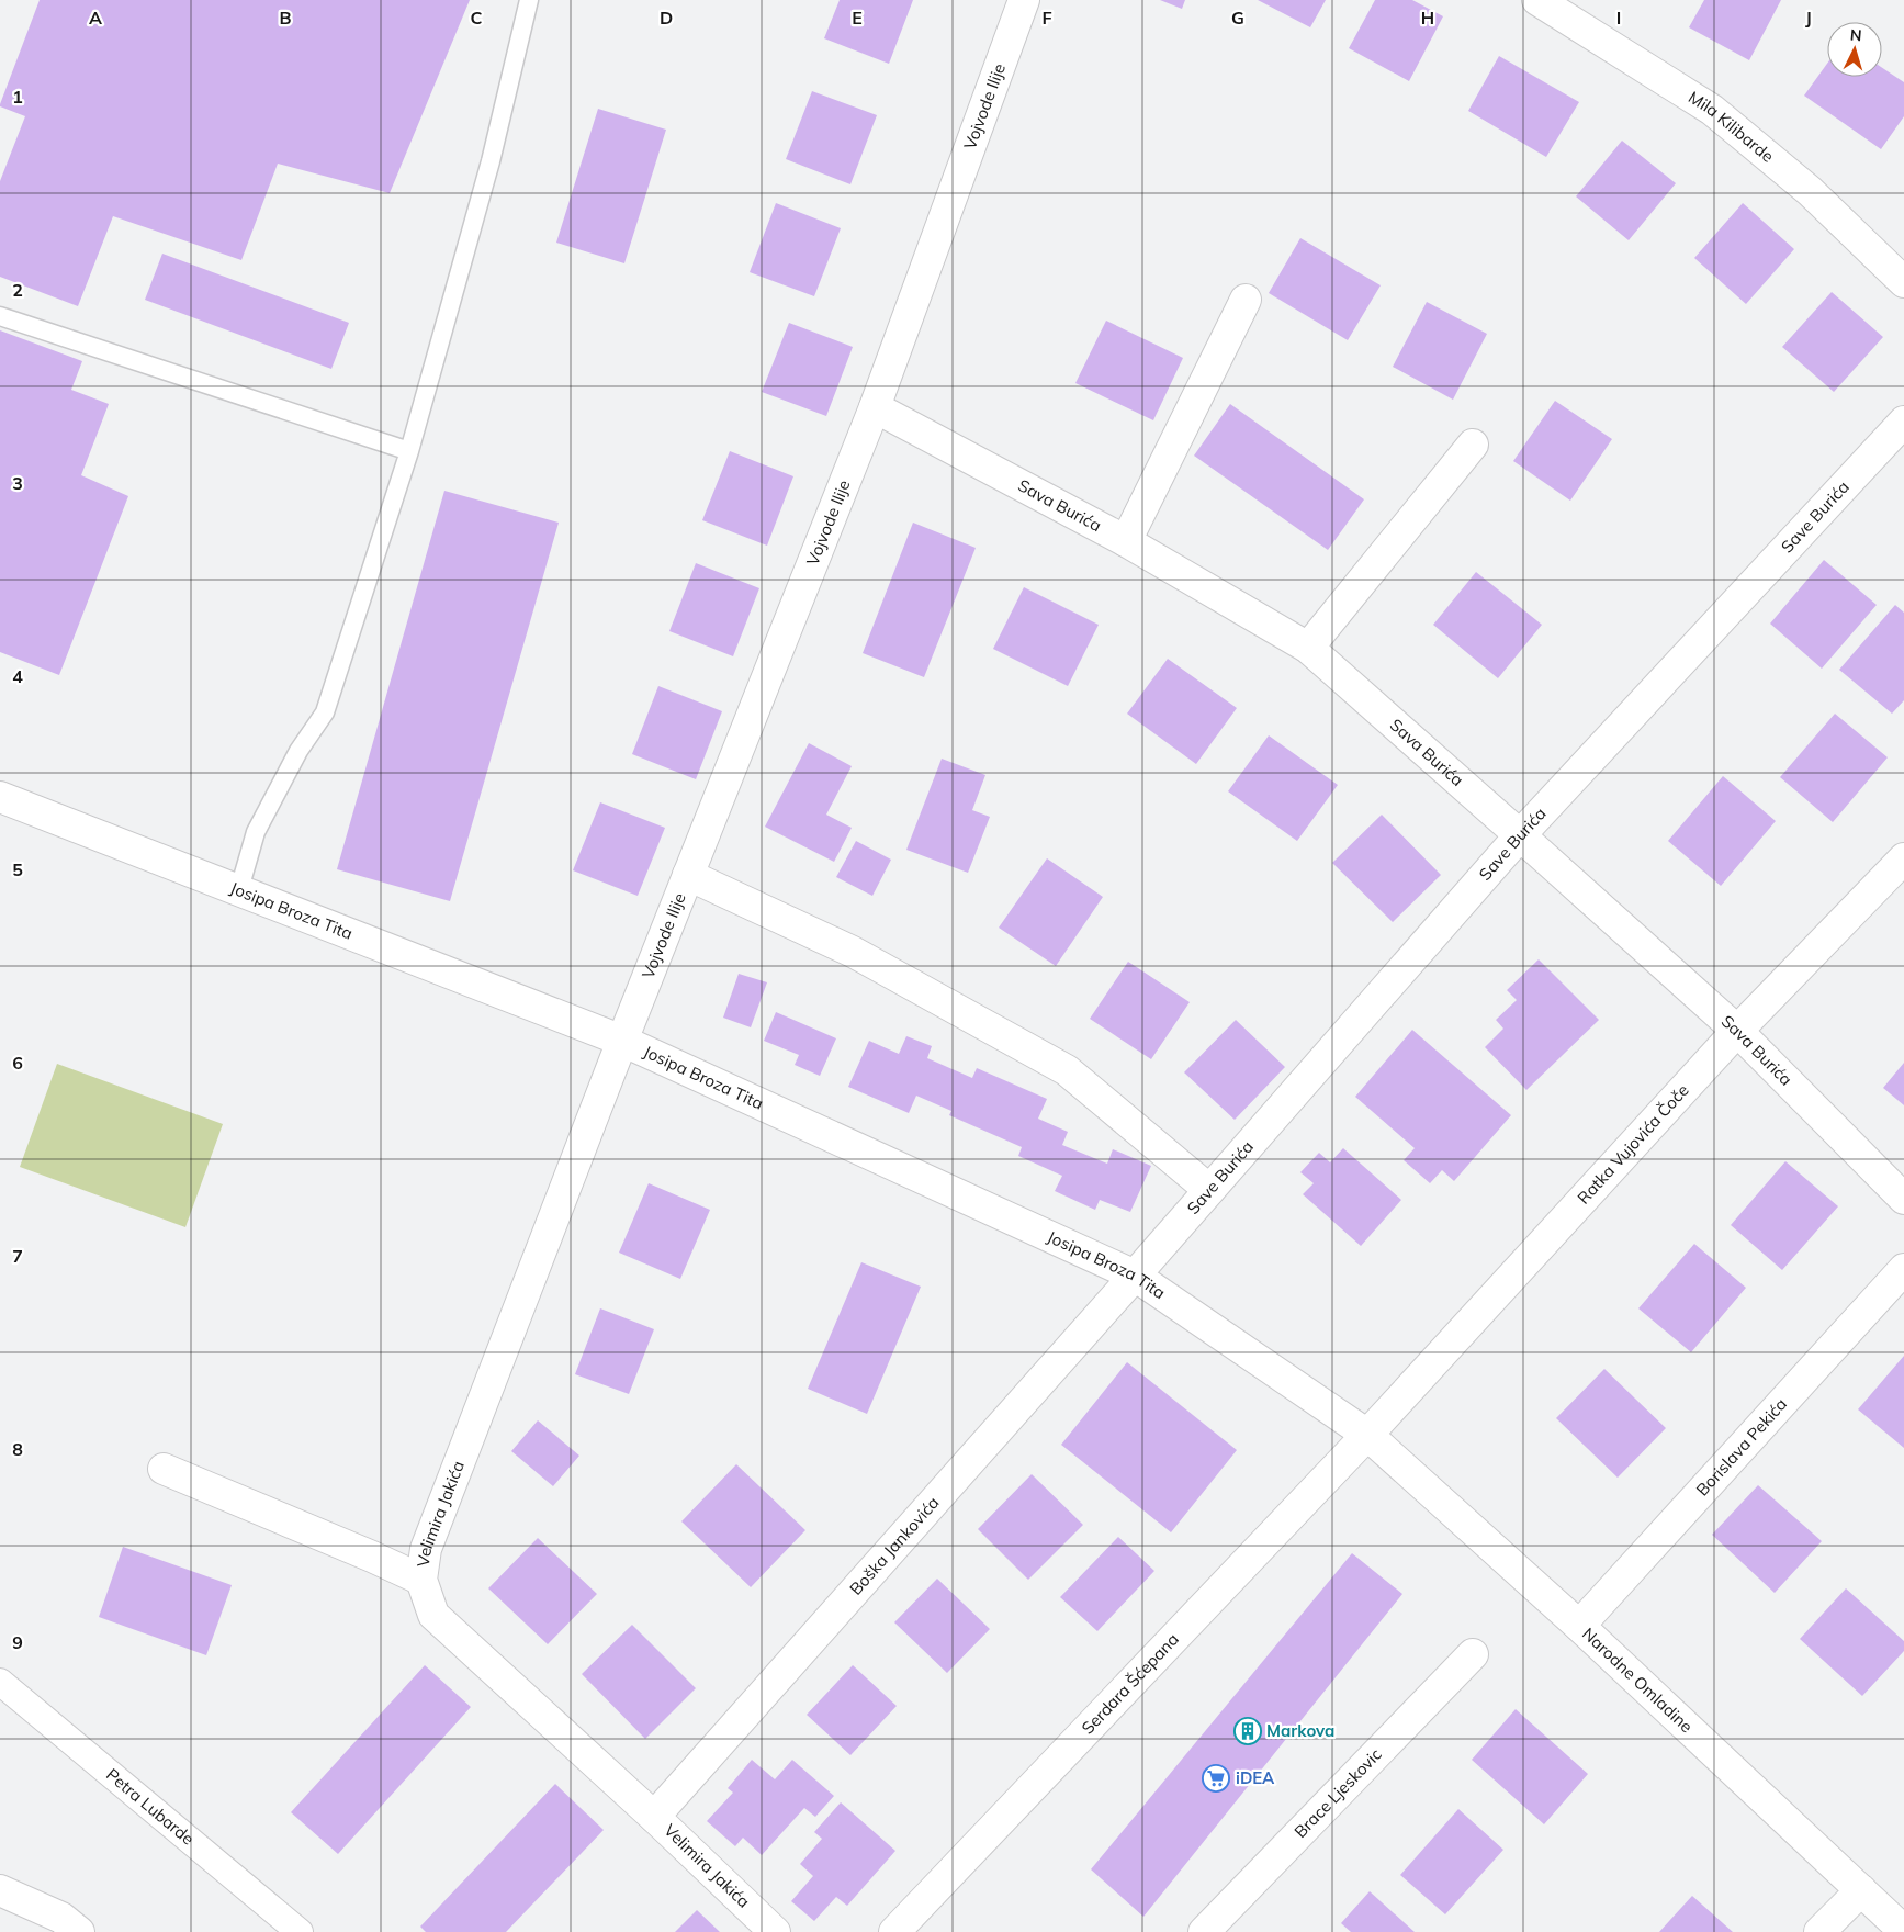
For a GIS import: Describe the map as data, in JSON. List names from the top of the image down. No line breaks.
{"streets":{"street":["Vojvode Ilije","Mila Kilibarde","Sava Burića","Save Burića","Josipa Broza Tita","Ratka Vujovića Čoče","Borislava Pekića","Velimira Jakića","Boška Jankovića","Narodne Omladine","Serdara Šćepana","Brace Ljeskovic","Petra Lubarde"]},"crossings":[["Vojvode Ilije","Sava Burića"],["Vojvode Ilije","Josipa Broza Tita"],["Vojvode Ilije","Velimira Jakića"],["Sava Burića","Save Burića"],["Sava Burića","Ratka Vujovića Čoče"],["Save Burića","Josipa Broza Tita"],["Save Burića","Boška Jankovića"],["Josipa Broza Tita","Ratka Vujovića Čoče"],["Josipa Broza Tita","Velimira Jakića"],["Josipa Broza Tita","Boška Jankovića"],["Josipa Broza Tita","Narodne Omladine"],["Josipa Broza Tita","Serdara Šćepana"],["Ratka Vujovića Čoče","Narodne Omladine"],["Ratka Vujovića Čoče","Serdara Šćepana"],["Borislava Pekića","Narodne Omladine"],["Velimira Jakića","Boška Jankovića"],["Narodne Omladine","Serdara Šćepana"]],"places":{"building":["Markova"],"supermarket":["iDEA"]},"north":"top","grid":{"columns":["A","B","C","D","E","F","G","H","I","J"],"rows":["1","2","3","4","5","6","7","8","9"]}}
